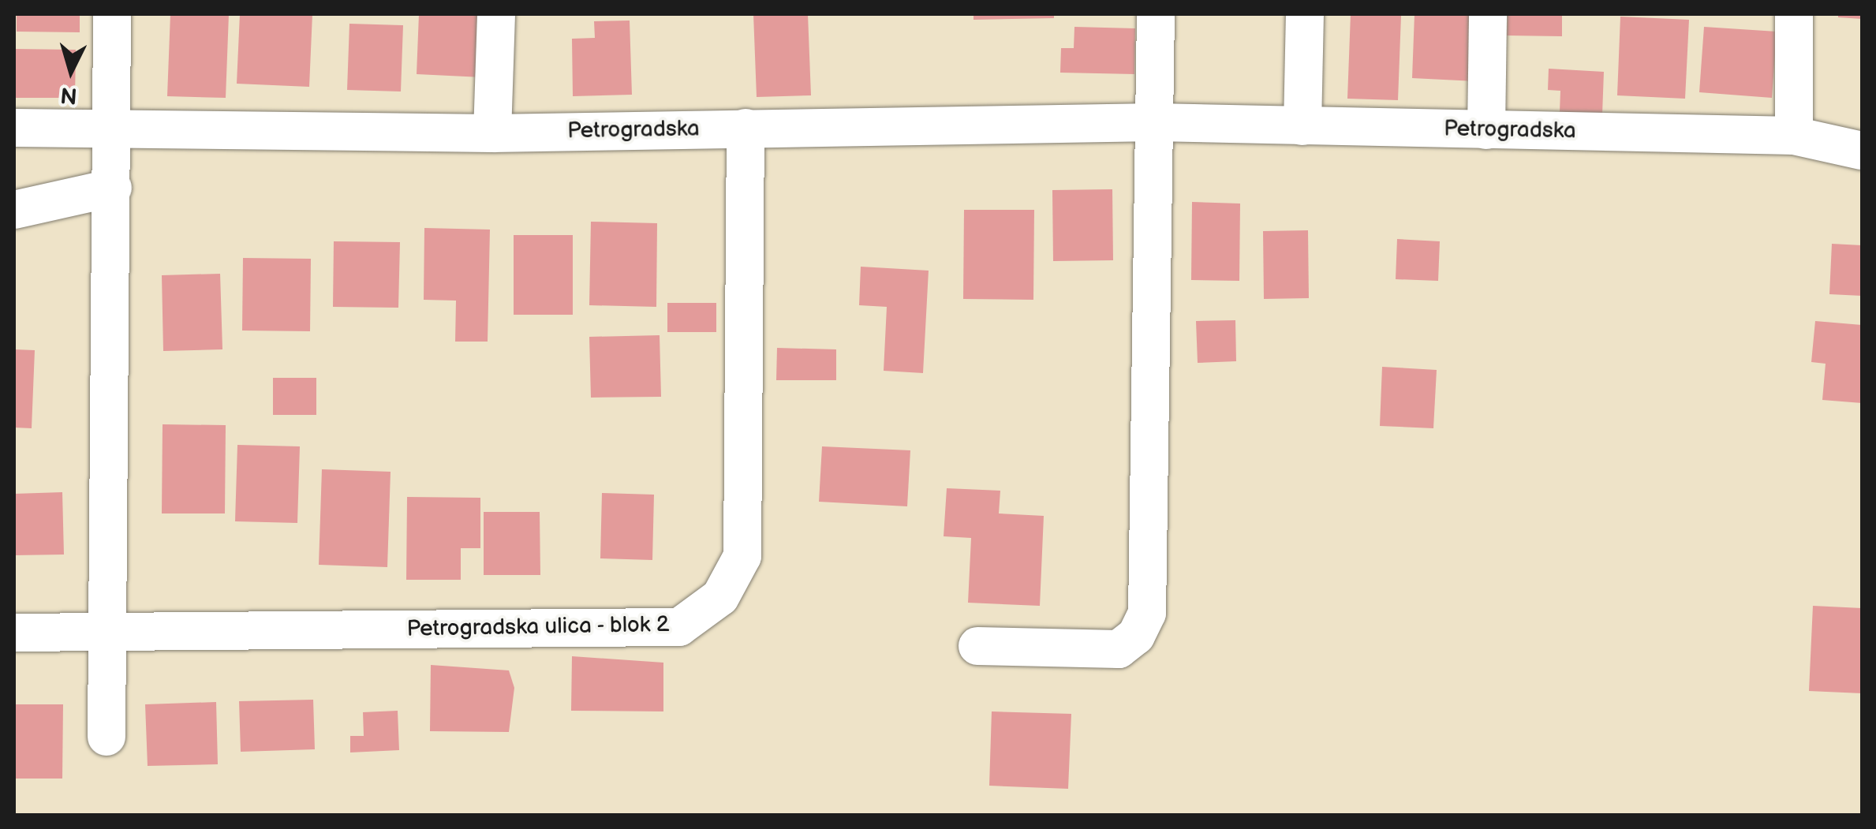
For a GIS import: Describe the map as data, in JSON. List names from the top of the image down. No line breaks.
{"streets":{"street":["Petrogradska","Petrogradska ulica - blok 2"]},"crossings":[["Petrogradska","Petrogradska ulica - blok 2"]],"north":"bottom"}
